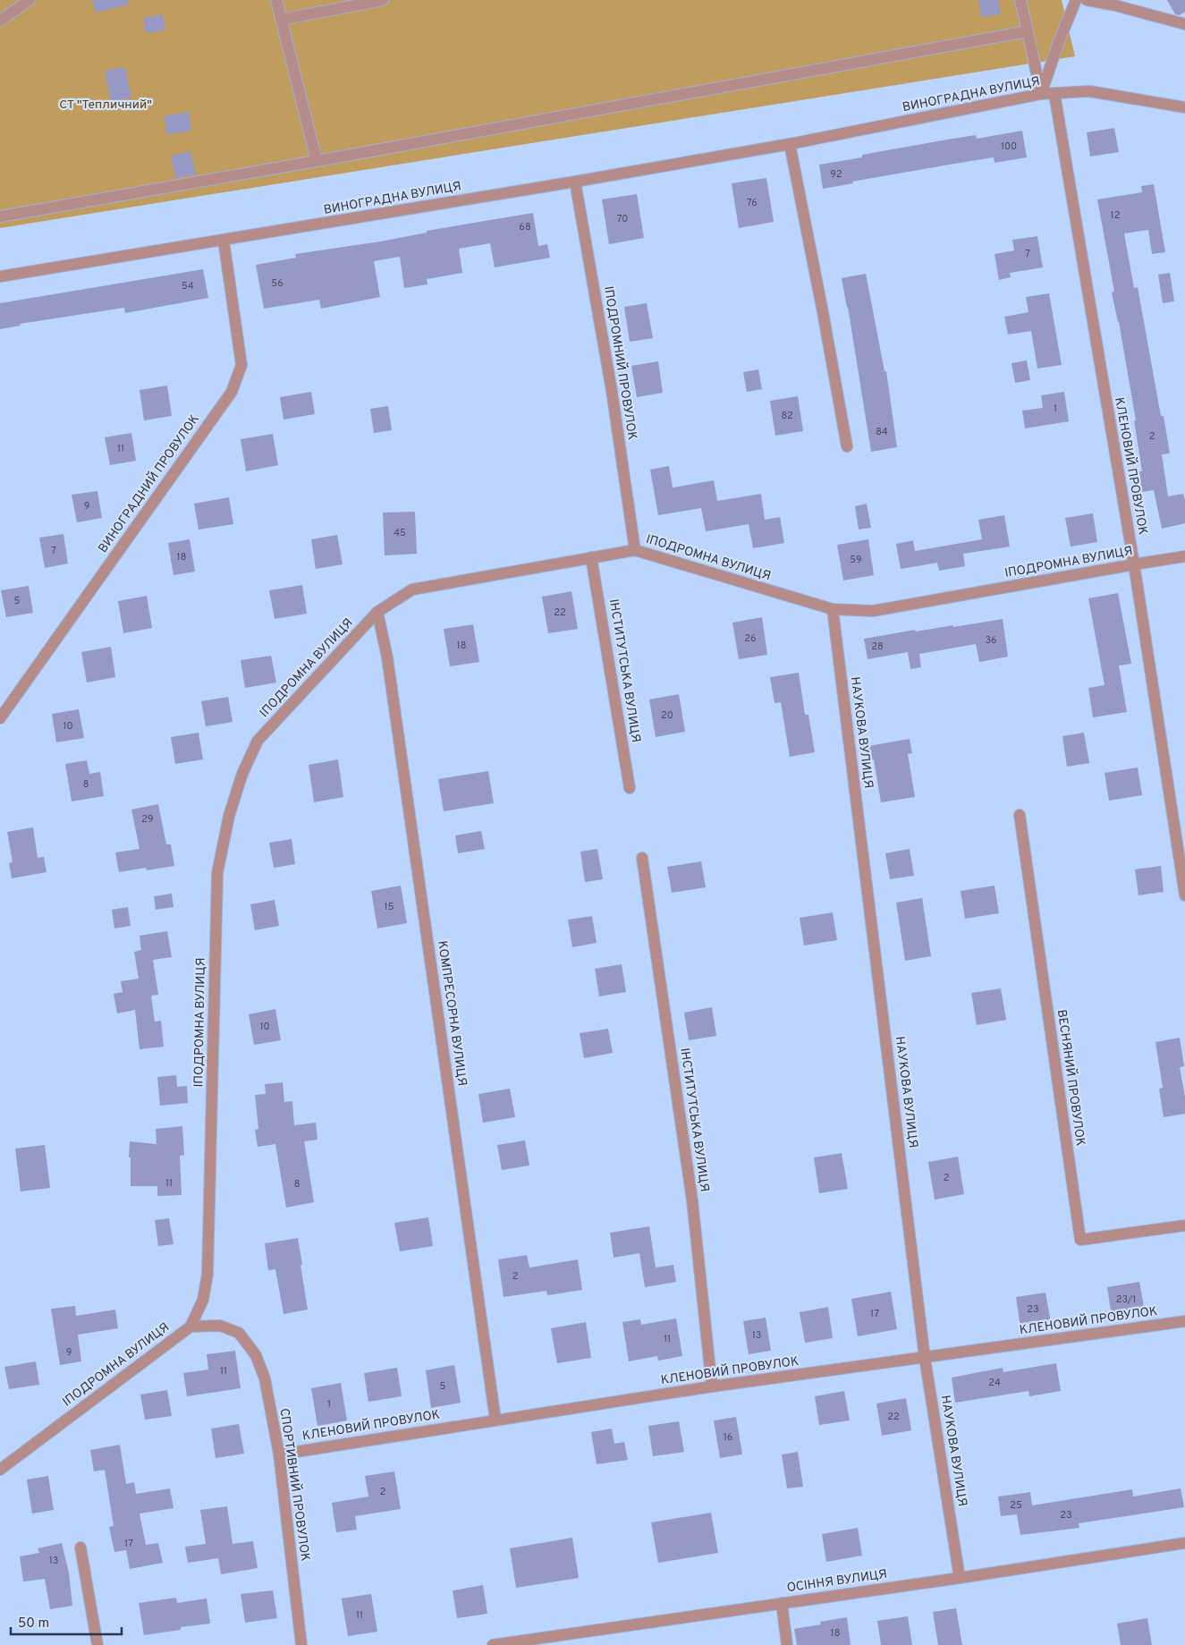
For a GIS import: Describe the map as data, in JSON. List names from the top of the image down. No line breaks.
{"streets":{"street":["ВИНОГРАДНА ВУЛИЦЯ","ІПОДРОМНИЙ ПРОВУЛОК","КЛЕНОВИЙ ПРОВУЛОК","ВИНОГРАДНИЙ ПРОВУЛОК","ІПОДРОМНА ВУЛИЦЯ","ІНСТИТУТСЬКА ВУЛИЦЯ","НАУКОВА ВУЛИЦЯ","КОМПРЕСОРНА ВУЛИЦЯ","ВЕСНЯНИЙ ПРОВУЛОК","СПОРТИВНИЙ ПРОВУЛОК","ОСІННЯ ВУЛИЦЯ"]},"crossings":[["ВИНОГРАДНА ВУЛИЦЯ","ІПОДРОМНИЙ ПРОВУЛОК"],["ВИНОГРАДНА ВУЛИЦЯ","КЛЕНОВИЙ ПРОВУЛОК"],["ВИНОГРАДНА ВУЛИЦЯ","ВИНОГРАДНИЙ ПРОВУЛОК"],["ІПОДРОМНИЙ ПРОВУЛОК","ІПОДРОМНА ВУЛИЦЯ"],["КЛЕНОВИЙ ПРОВУЛОК","ІПОДРОМНА ВУЛИЦЯ"],["КЛЕНОВИЙ ПРОВУЛОК","ІНСТИТУТСЬКА ВУЛИЦЯ"],["КЛЕНОВИЙ ПРОВУЛОК","НАУКОВА ВУЛИЦЯ"],["КЛЕНОВИЙ ПРОВУЛОК","КОМПРЕСОРНА ВУЛИЦЯ"],["КЛЕНОВИЙ ПРОВУЛОК","СПОРТИВНИЙ ПРОВУЛОК"],["ІПОДРОМНА ВУЛИЦЯ","ІНСТИТУТСЬКА ВУЛИЦЯ"],["ІПОДРОМНА ВУЛИЦЯ","НАУКОВА ВУЛИЦЯ"],["ІПОДРОМНА ВУЛИЦЯ","КОМПРЕСОРНА ВУЛИЦЯ"],["ІПОДРОМНА ВУЛИЦЯ","СПОРТИВНИЙ ПРОВУЛОК"],["НАУКОВА ВУЛИЦЯ","ОСІННЯ ВУЛИЦЯ"]],"parks":["СТ \"Тепличний\""],"house_numbers":["100","92","76","12","70","68","7","56","54","1","82","84","2","11","9","45","7","18","59","5","22","26","36","18","28","20","10","8","29","15","10","2","11","8","2","23/1","23","17","13","11","9","11","24","5","1","22","16","2","25","23","17","13","11","18"],"scale_bar":"50 m"}
